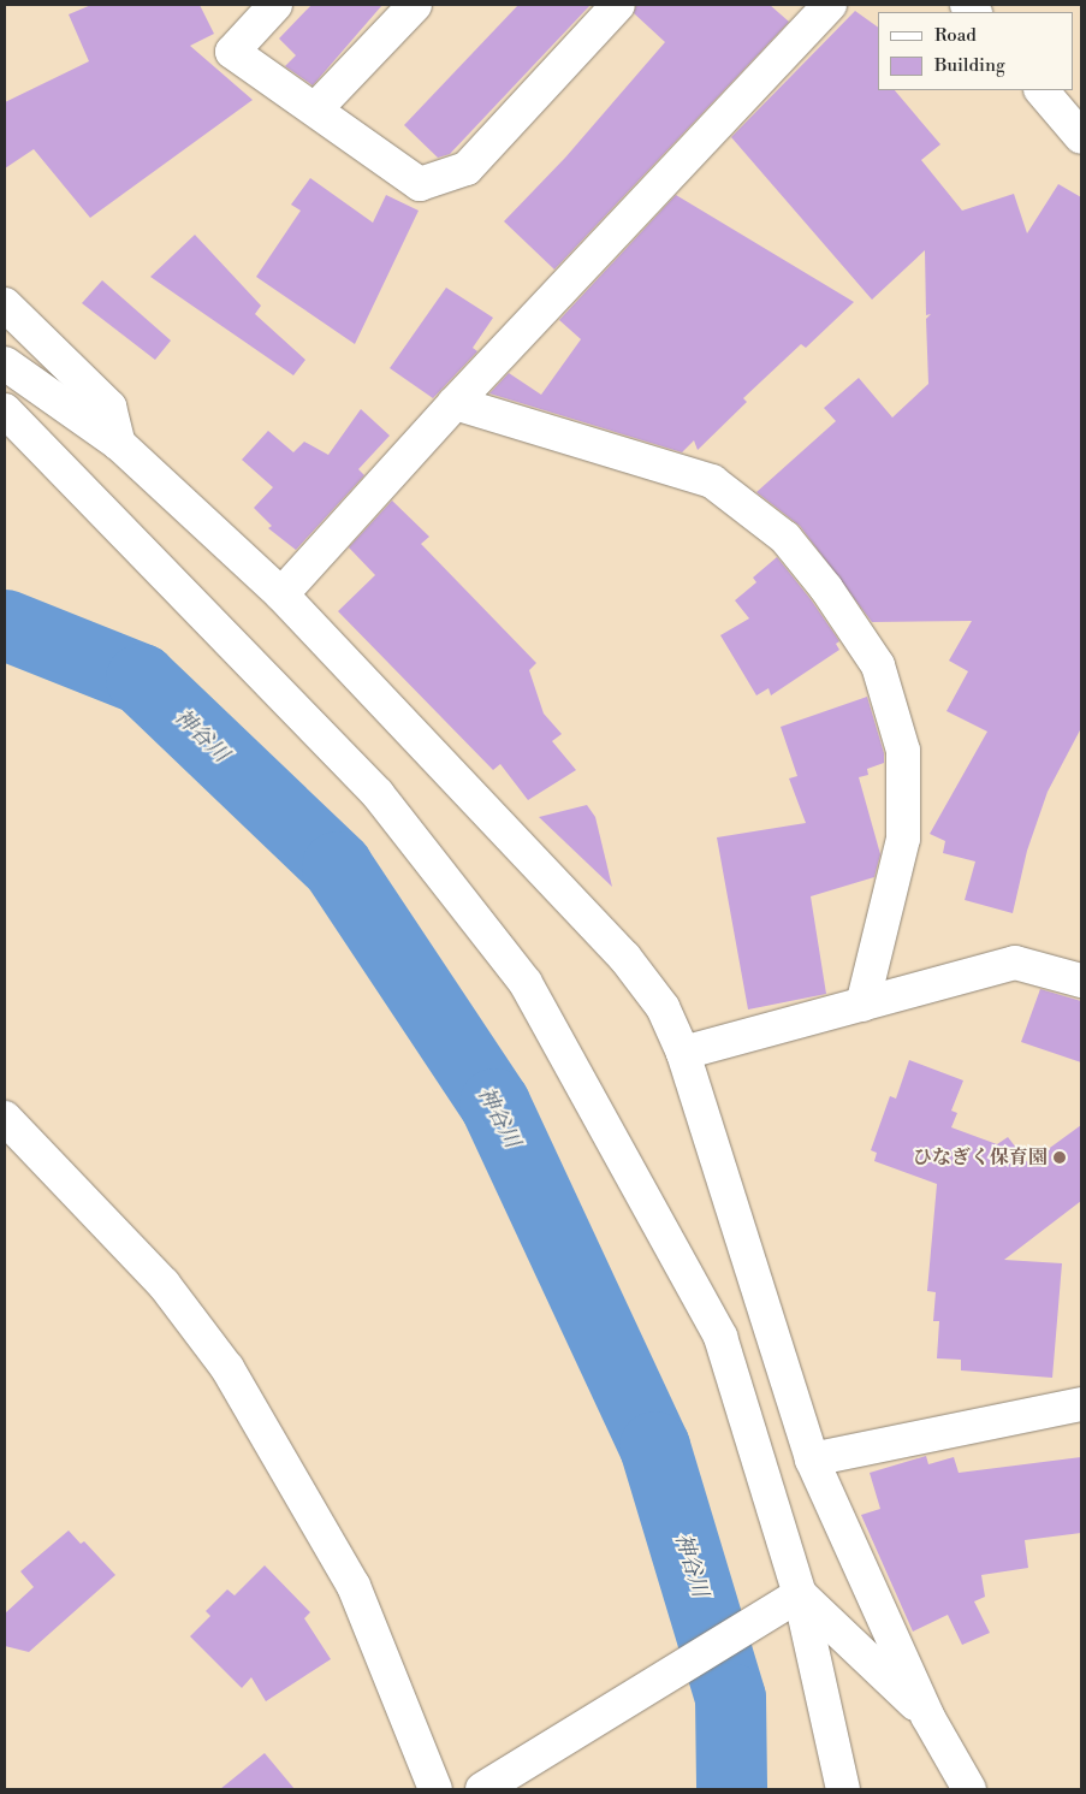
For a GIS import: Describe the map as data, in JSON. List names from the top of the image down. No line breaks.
{"water":["神谷川"],"places":["ひなぎく保育園"],"legend":["Road","Building"]}
